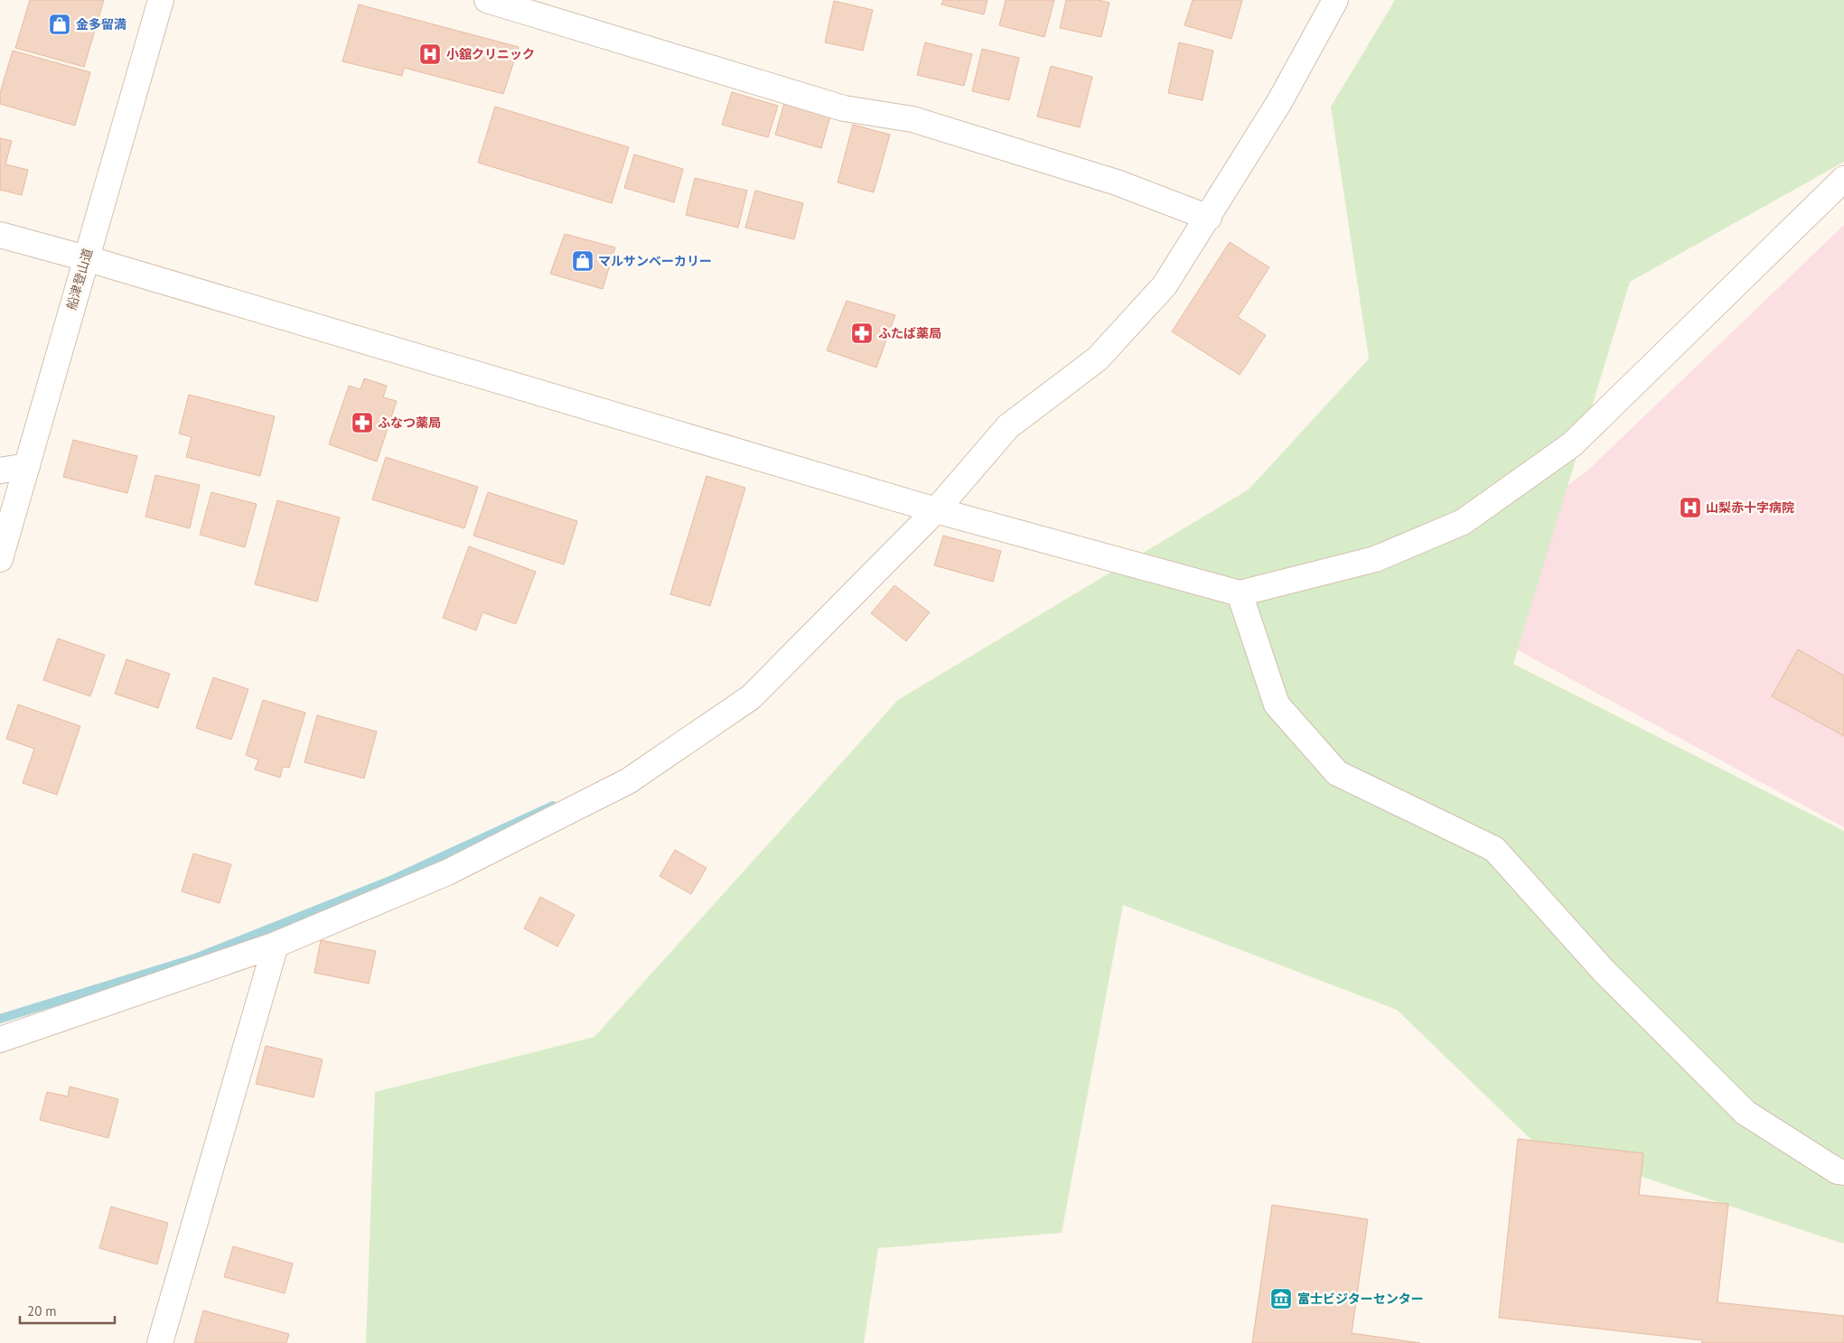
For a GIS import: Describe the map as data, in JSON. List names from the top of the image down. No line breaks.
{"streets":{"street":["船津登山道"]},"places":{"shop":["金多留満","マルサンベーカリー"],"hospital":["小舘クリニック","山梨赤十字病院"],"pharmacy":["ふたば薬局","ふなつ薬局"],"museum":["富士ビジターセンター"]},"scale_bar":"20 m"}
